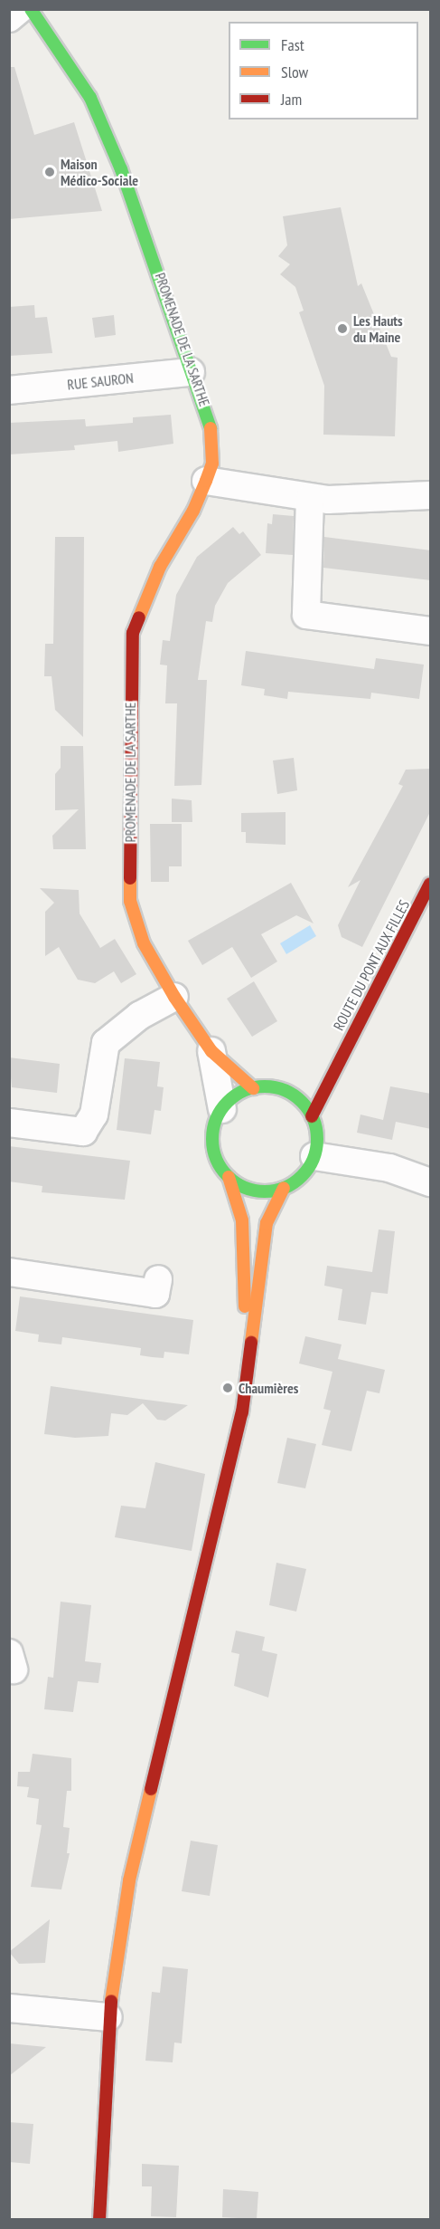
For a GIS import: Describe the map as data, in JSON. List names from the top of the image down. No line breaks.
{"streets":{"street":["PROMENADE DE LA SARTHE","RUE SAURON","ROUTE DU PONT AUX FILLES"]},"crossings":[["PROMENADE DE LA SARTHE","RUE SAURON"],["PROMENADE DE LA SARTHE","ROUTE DU PONT AUX FILLES"]],"places":["Maison Médico-Sociale","Les Hauts du Maine","Chaumières"],"legend":["Fast","Slow","Jam"]}
